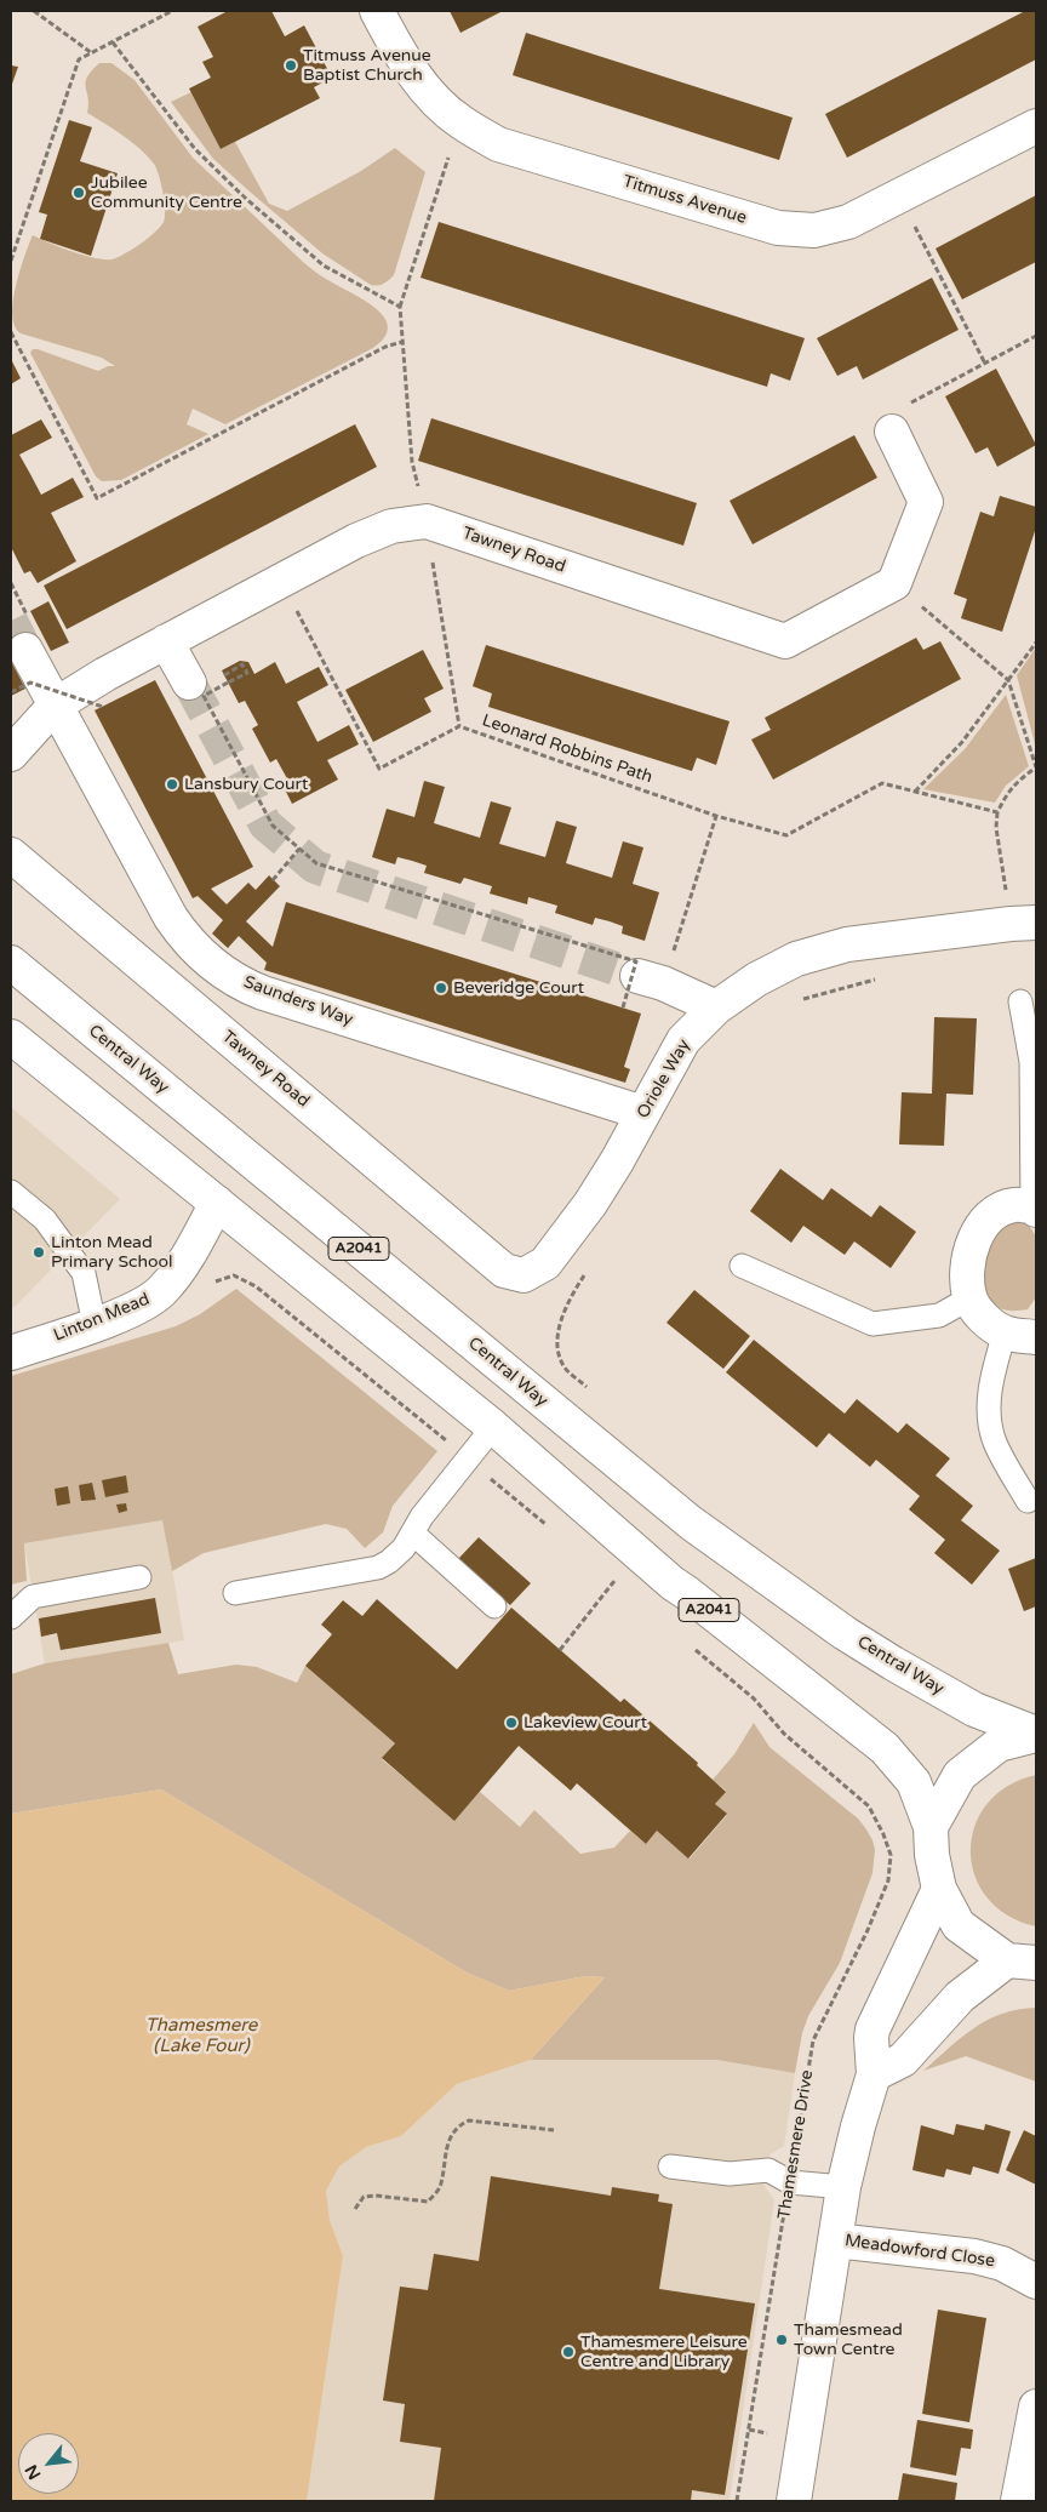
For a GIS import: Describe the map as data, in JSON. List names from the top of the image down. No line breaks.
{"streets":{"street":["Titmuss Avenue","Tawney Road","Saunders Way","Central Way","Oriole Way","A2041","Linton Mead","Meadowford Close"],"path":["Leonard Robbins Path","Thamesmere Drive"]},"crossings":[["Tawney Road","Leonard Robbins Path"],["Tawney Road","Saunders Way"],["Tawney Road","Oriole Way"],["Saunders Way","Oriole Way"],["Central Way","A2041"],["A2041","Linton Mead"]],"water":["Thamesmere (Lake Four)"],"places":["Titmuss Avenue Baptist Church","Jubilee Community Centre","Lansbury Court","Beveridge Court","Linton Mead Primary School","Lakeview Court","Thamesmead Town Centre","Thamesmere Leisure Centre and Library"],"north":"bottom left"}
